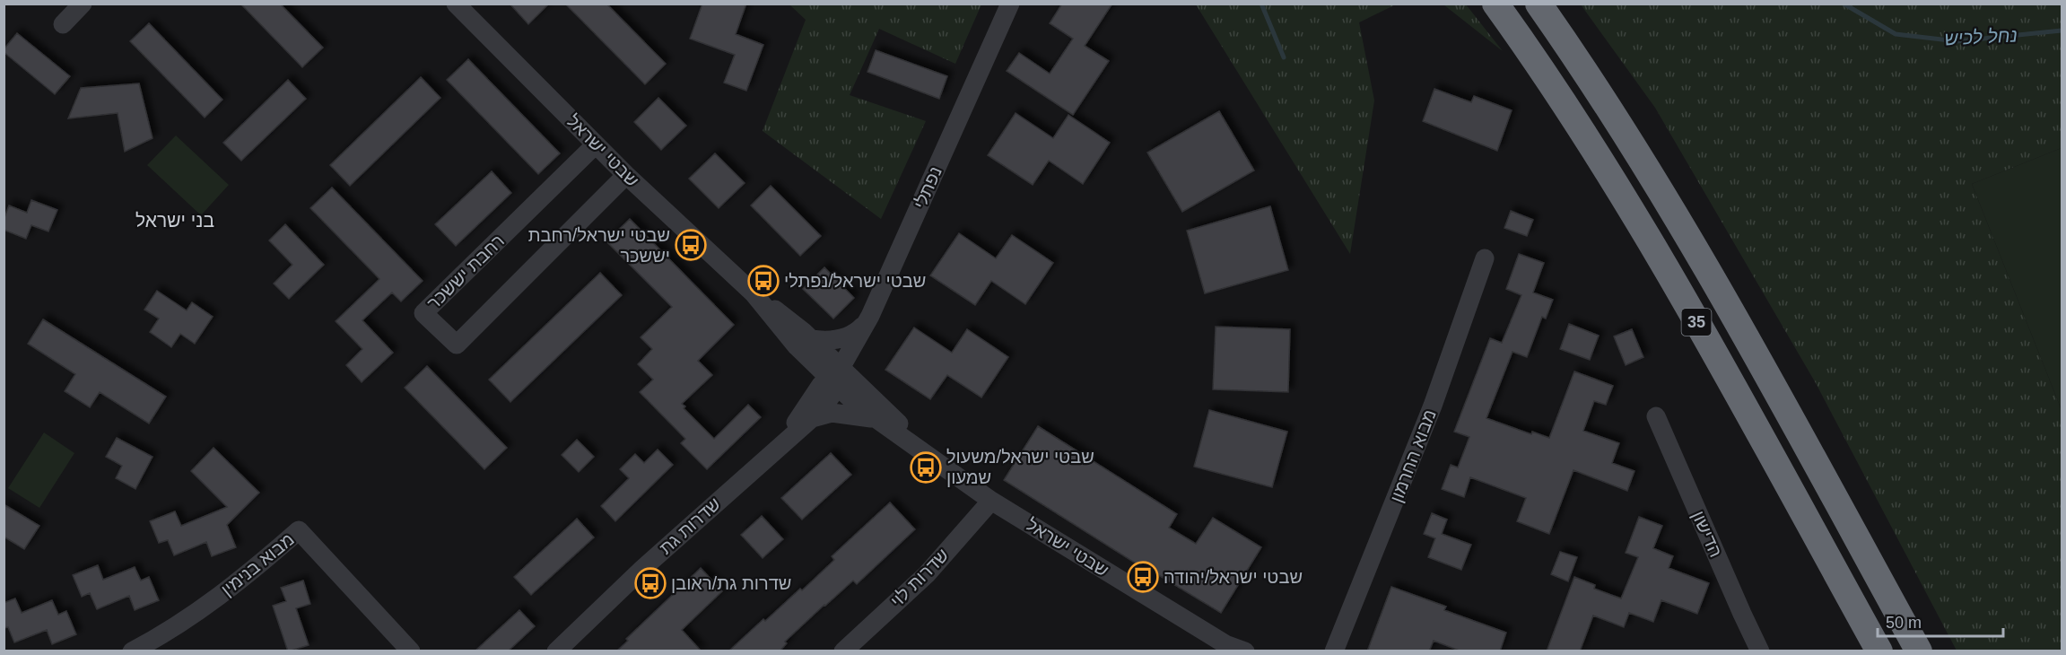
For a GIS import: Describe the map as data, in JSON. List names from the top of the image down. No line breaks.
{"streets":{"highway":["35"],"street":["שבטי ישראל","נפתלי","רחבת יששכר","מבוא החרמון","שדרות גת","הדישון","מבוא בנימין","שדרות לוי"]},"crossings":[["שבטי ישראל","נפתלי"],["שבטי ישראל","רחבת יששכר"],["שבטי ישראל","שדרות גת"],["שבטי ישראל","שדרות לוי"],["נפתלי","שדרות גת"]],"districts":["בני ישראל"],"water":["נחל לכיש"],"places":{"bus stop":["שבטי ישראל/רחבת יששכר","שבטי ישראל/נפתלי","שבטי ישראל/משעול שמעון","שבטי ישראל/יהודה","שדרות גת/ראובן"]},"scale_bar":"50 m"}
